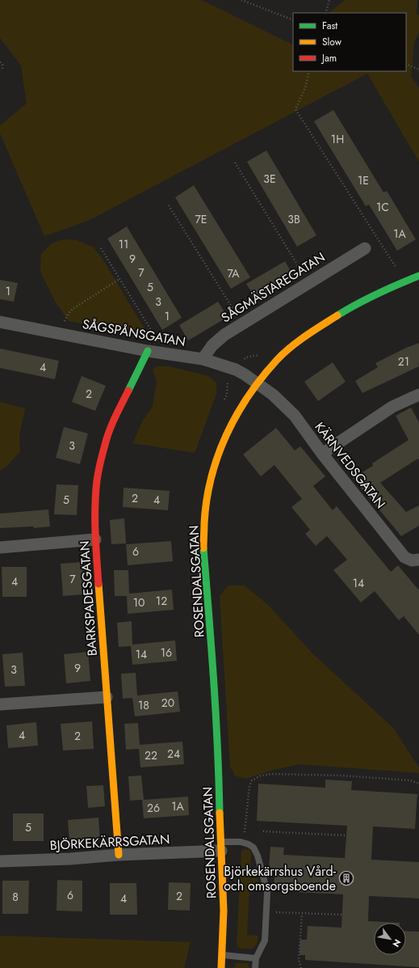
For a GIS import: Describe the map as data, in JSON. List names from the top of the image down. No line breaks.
{"streets":{"street":["SÅGMÄSTAREGATAN","SÅGSPÅNSGATAN","KÄRNVEDSGATAN","ROSENDALSGATAN","BARKSPADESGATAN","BJÖRKEKÄRRSGATAN"]},"crossings":[["SÅGMÄSTAREGATAN","SÅGSPÅNSGATAN"],["SÅGSPÅNSGATAN","KÄRNVEDSGATAN"],["SÅGSPÅNSGATAN","ROSENDALSGATAN"],["SÅGSPÅNSGATAN","BARKSPADESGATAN"],["KÄRNVEDSGATAN","ROSENDALSGATAN"],["ROSENDALSGATAN","BJÖRKEKÄRRSGATAN"],["BARKSPADESGATAN","BJÖRKEKÄRRSGATAN"]],"places":{"building":["Björkekärrshus Vård- och omsorgsboende"]},"house_numbers":["1H","3E","1E","1C","7E","3B","1A","11","9","7","7A","5","1","3","1","21","4","2","3","2","5","4","6","7","4","14","12","10","16","14","9","3","20","18","4","2","24","22","1A","26","5","6","2","8","4"],"legend":["Fast","Slow","Jam"],"north":"bottom right"}
